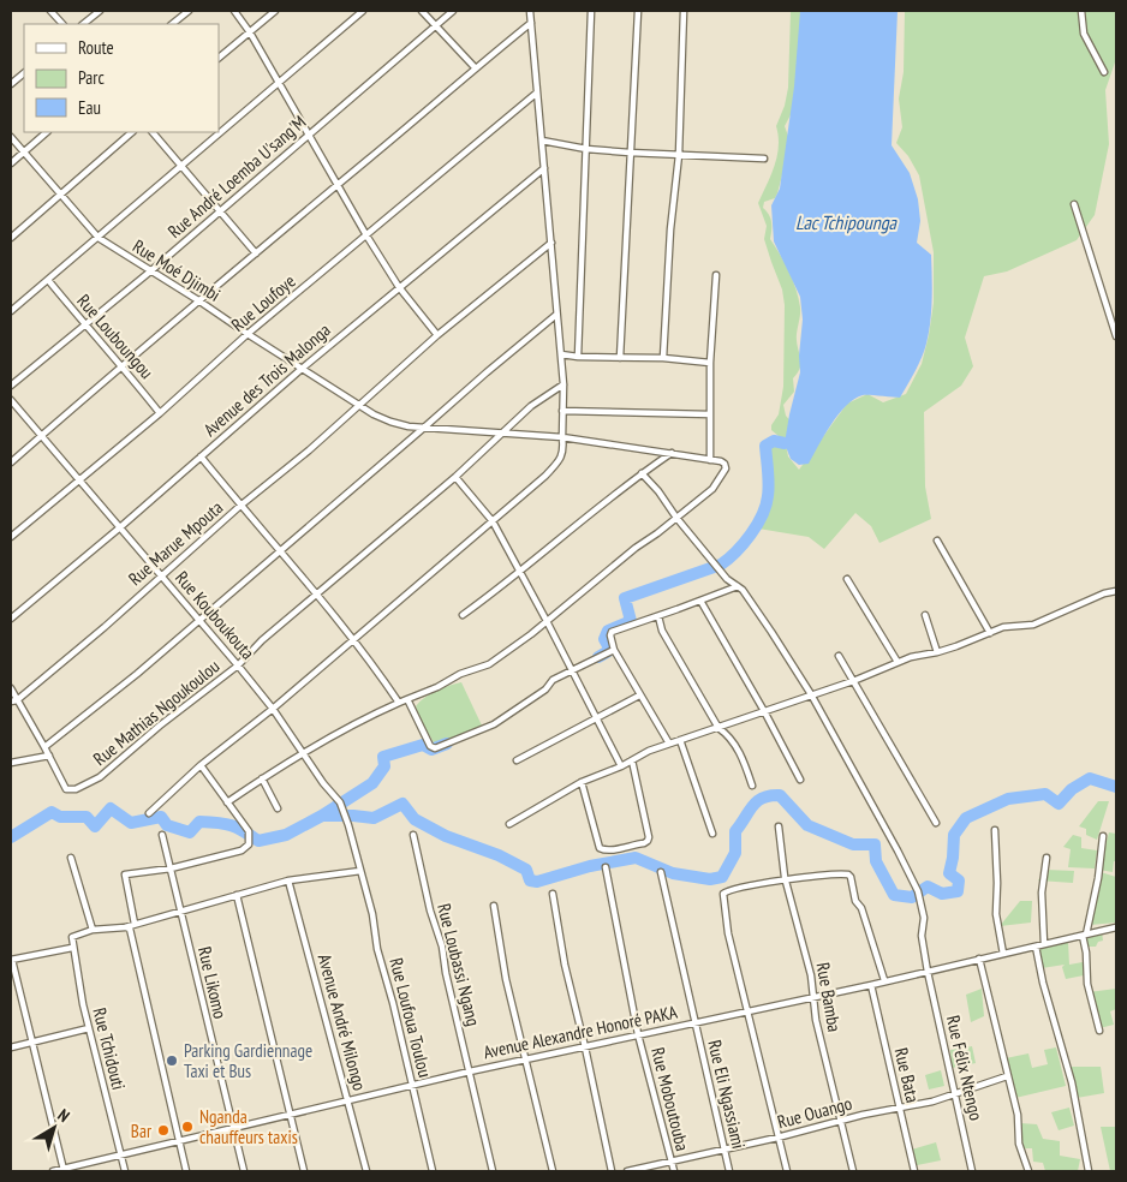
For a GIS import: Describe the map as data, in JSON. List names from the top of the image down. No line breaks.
{"streets":{"street":["Rue André Loemba U'sang'M","Rue Moé Djimbi","Rue Loufoye","Rue Louboungou","Avenue des Trois Malonga","Rue Marue Mpouta","Rue Kouboukouta","Rue Mathias Ngoukoulou","Rue Loubassi Ngang","Rue Likomo","Rue Bamba","Rue Loufoua Toulou","Avenue André Milongo","Avenue Alexandre Honoré PAKA","Rue Tchidouti","Rue Félix Ntengo","Rue Bata","Rue Eli Ngassiami","Rue Moboutouba","Rue Ouango"]},"crossings":[["Rue André Loemba U'sang'M","Rue Moé Djimbi"],["Rue André Loemba U'sang'M","Rue Louboungou"],["Rue Moé Djimbi","Rue Loufoye"],["Rue Moé Djimbi","Avenue des Trois Malonga"],["Rue Moé Djimbi","Rue Marue Mpouta"],["Rue Loufoye","Rue Louboungou"],["Rue Loufoye","Rue Kouboukouta"],["Avenue des Trois Malonga","Rue Kouboukouta"],["Rue Marue Mpouta","Rue Kouboukouta"],["Rue Marue Mpouta","Rue Mathias Ngoukoulou"],["Rue Kouboukouta","Rue Mathias Ngoukoulou"],["Rue Kouboukouta","Rue Loufoua Toulou"],["Rue Loubassi Ngang","Avenue Alexandre Honoré PAKA"],["Rue Likomo","Avenue Alexandre Honoré PAKA"],["Rue Bamba","Avenue Alexandre Honoré PAKA"],["Rue Bamba","Rue Ouango"],["Rue Loufoua Toulou","Avenue Alexandre Honoré PAKA"],["Avenue André Milongo","Avenue Alexandre Honoré PAKA"],["Avenue Alexandre Honoré PAKA","Rue Tchidouti"],["Avenue Alexandre Honoré PAKA","Rue Félix Ntengo"],["Avenue Alexandre Honoré PAKA","Rue Bata"],["Avenue Alexandre Honoré PAKA","Rue Eli Ngassiami"],["Avenue Alexandre Honoré PAKA","Rue Moboutouba"],["Rue Félix Ntengo","Rue Ouango"],["Rue Bata","Rue Ouango"],["Rue Eli Ngassiami","Rue Ouango"],["Rue Moboutouba","Rue Ouango"]],"water":["Lac Tchipounga"],"places":["Parking Gardiennage Taxi et Bus","Nganda chauffeurs taxis","Bar"],"legend":["Route","Parc","Eau"],"north":"top right"}
